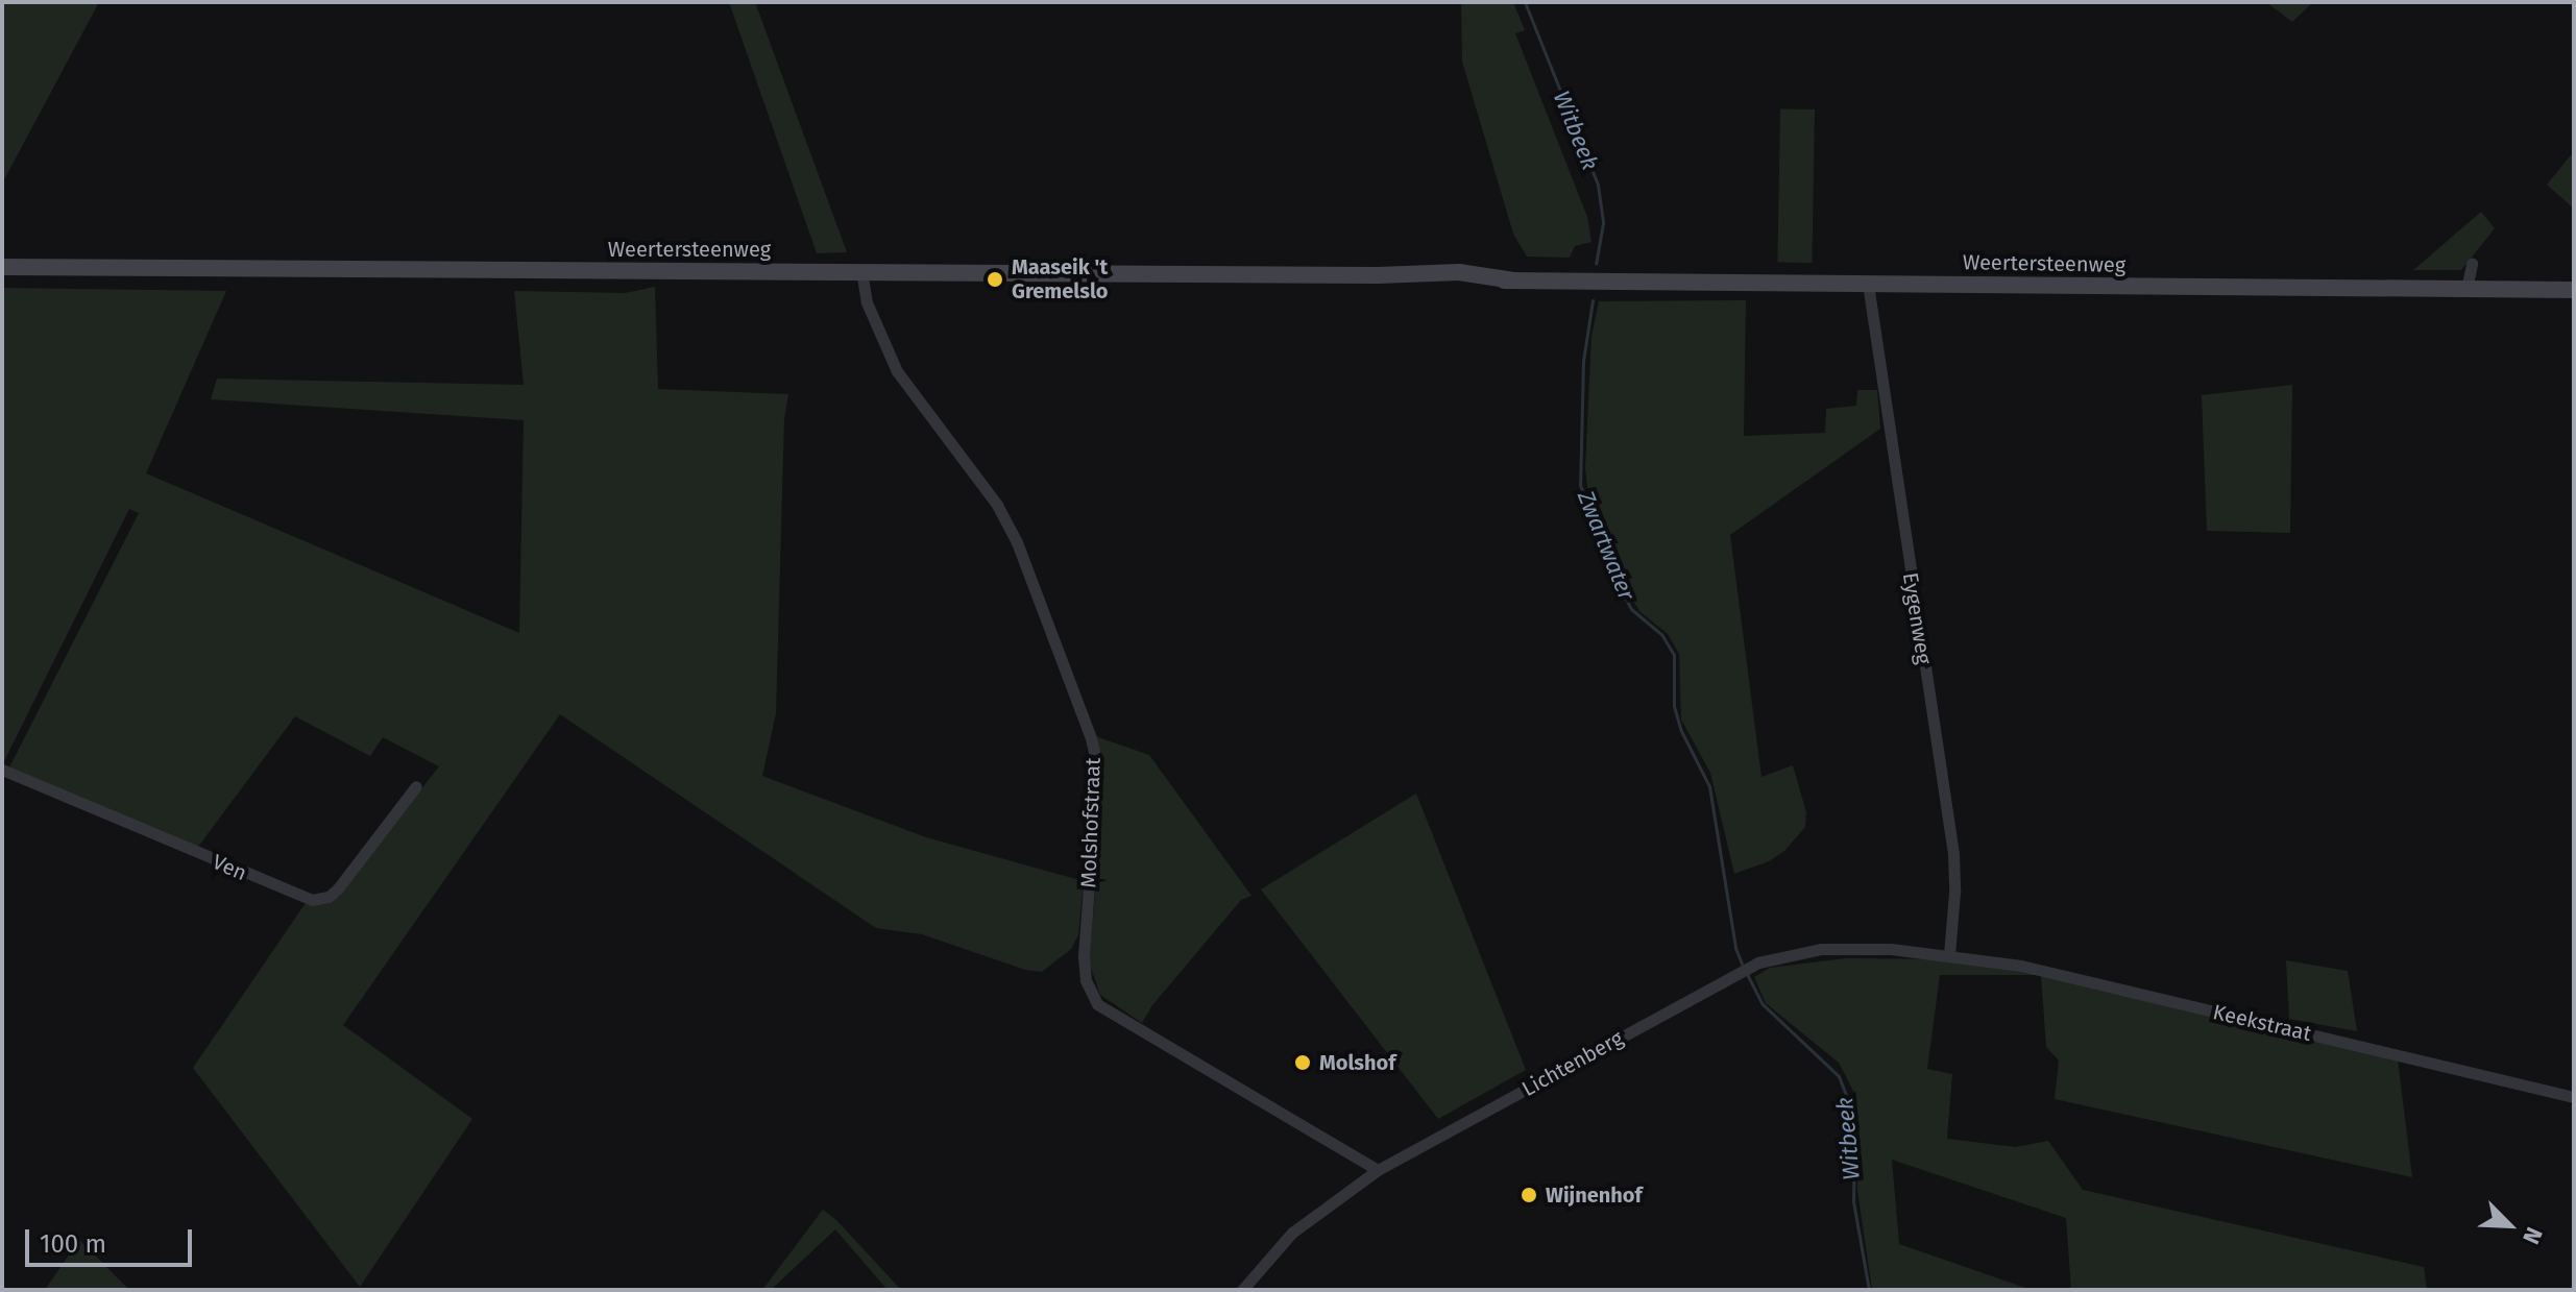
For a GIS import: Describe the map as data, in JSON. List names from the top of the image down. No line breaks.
{"streets":{"main road":["Weertersteenweg"],"street":["Eygenweg","Molshofstraat","Ven","Keekstraat","Lichtenberg"]},"crossings":[["Weertersteenweg","Eygenweg"],["Weertersteenweg","Molshofstraat"],["Eygenweg","Keekstraat"],["Eygenweg","Lichtenberg"],["Molshofstraat","Lichtenberg"],["Keekstraat","Lichtenberg"]],"water":["Witbeek","Zwartwater"],"places":["Maaseik 't Gremelslo","Molshof","Wijnenhof"],"scale_bar":"100 m","north":"bottom right"}
